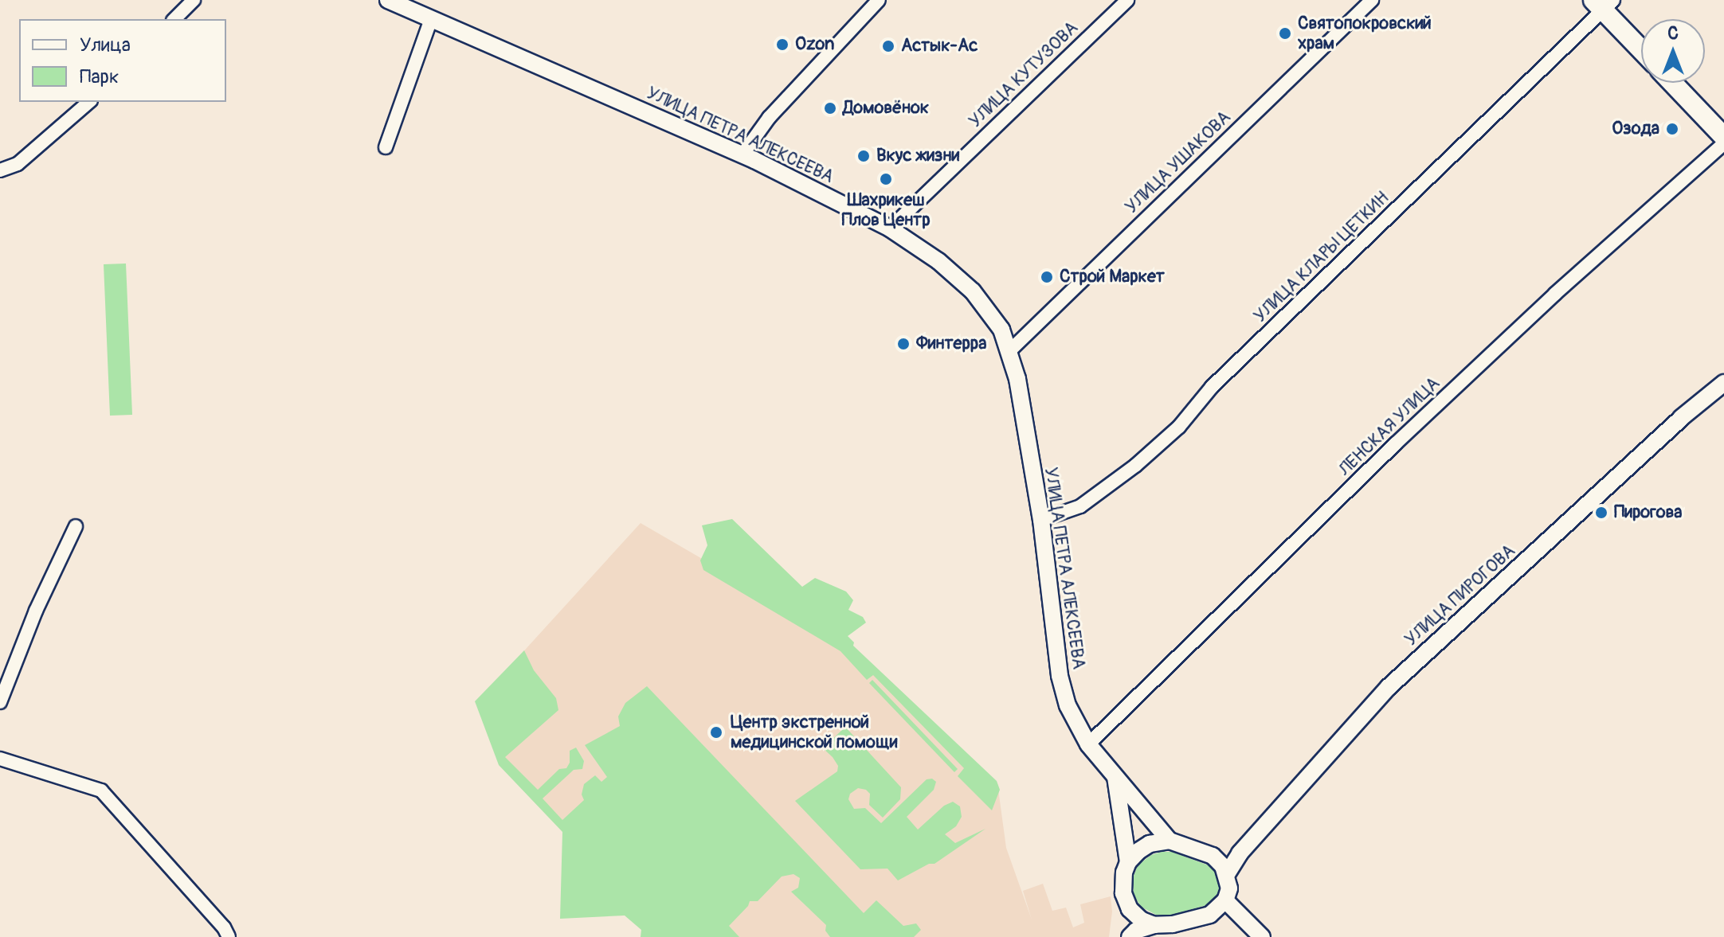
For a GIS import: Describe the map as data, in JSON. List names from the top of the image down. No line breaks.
{"streets":{"street":["УЛИЦА КУТУЗОВА","УЛИЦА ПЕТРА АЛЕКСЕЕВА","УЛИЦА УШАКОВА","УЛИЦА КЛАРЫ ЦЕТКИН","ЛЕНСКАЯ УЛИЦА","УЛИЦА ПИРОГОВА"]},"crossings":[["УЛИЦА КУТУЗОВА","УЛИЦА ПЕТРА АЛЕКСЕЕВА"],["УЛИЦА ПЕТРА АЛЕКСЕЕВА","УЛИЦА УШАКОВА"],["УЛИЦА ПЕТРА АЛЕКСЕЕВА","УЛИЦА КЛАРЫ ЦЕТКИН"],["УЛИЦА ПЕТРА АЛЕКСЕЕВА","ЛЕНСКАЯ УЛИЦА"],["УЛИЦА ПЕТРА АЛЕКСЕЕВА","УЛИЦА ПИРОГОВА"]],"places":["Святопокровский храм","Ozon","Астык-Ас","Домовёнок","Озода","Вкус жизни","Шахрикеш Плов Центр","Строй Маркет","Финтерра","Пирогова","Центр экстренной медицинской помощи"],"legend":["Улица","Парк"],"north":"top"}
